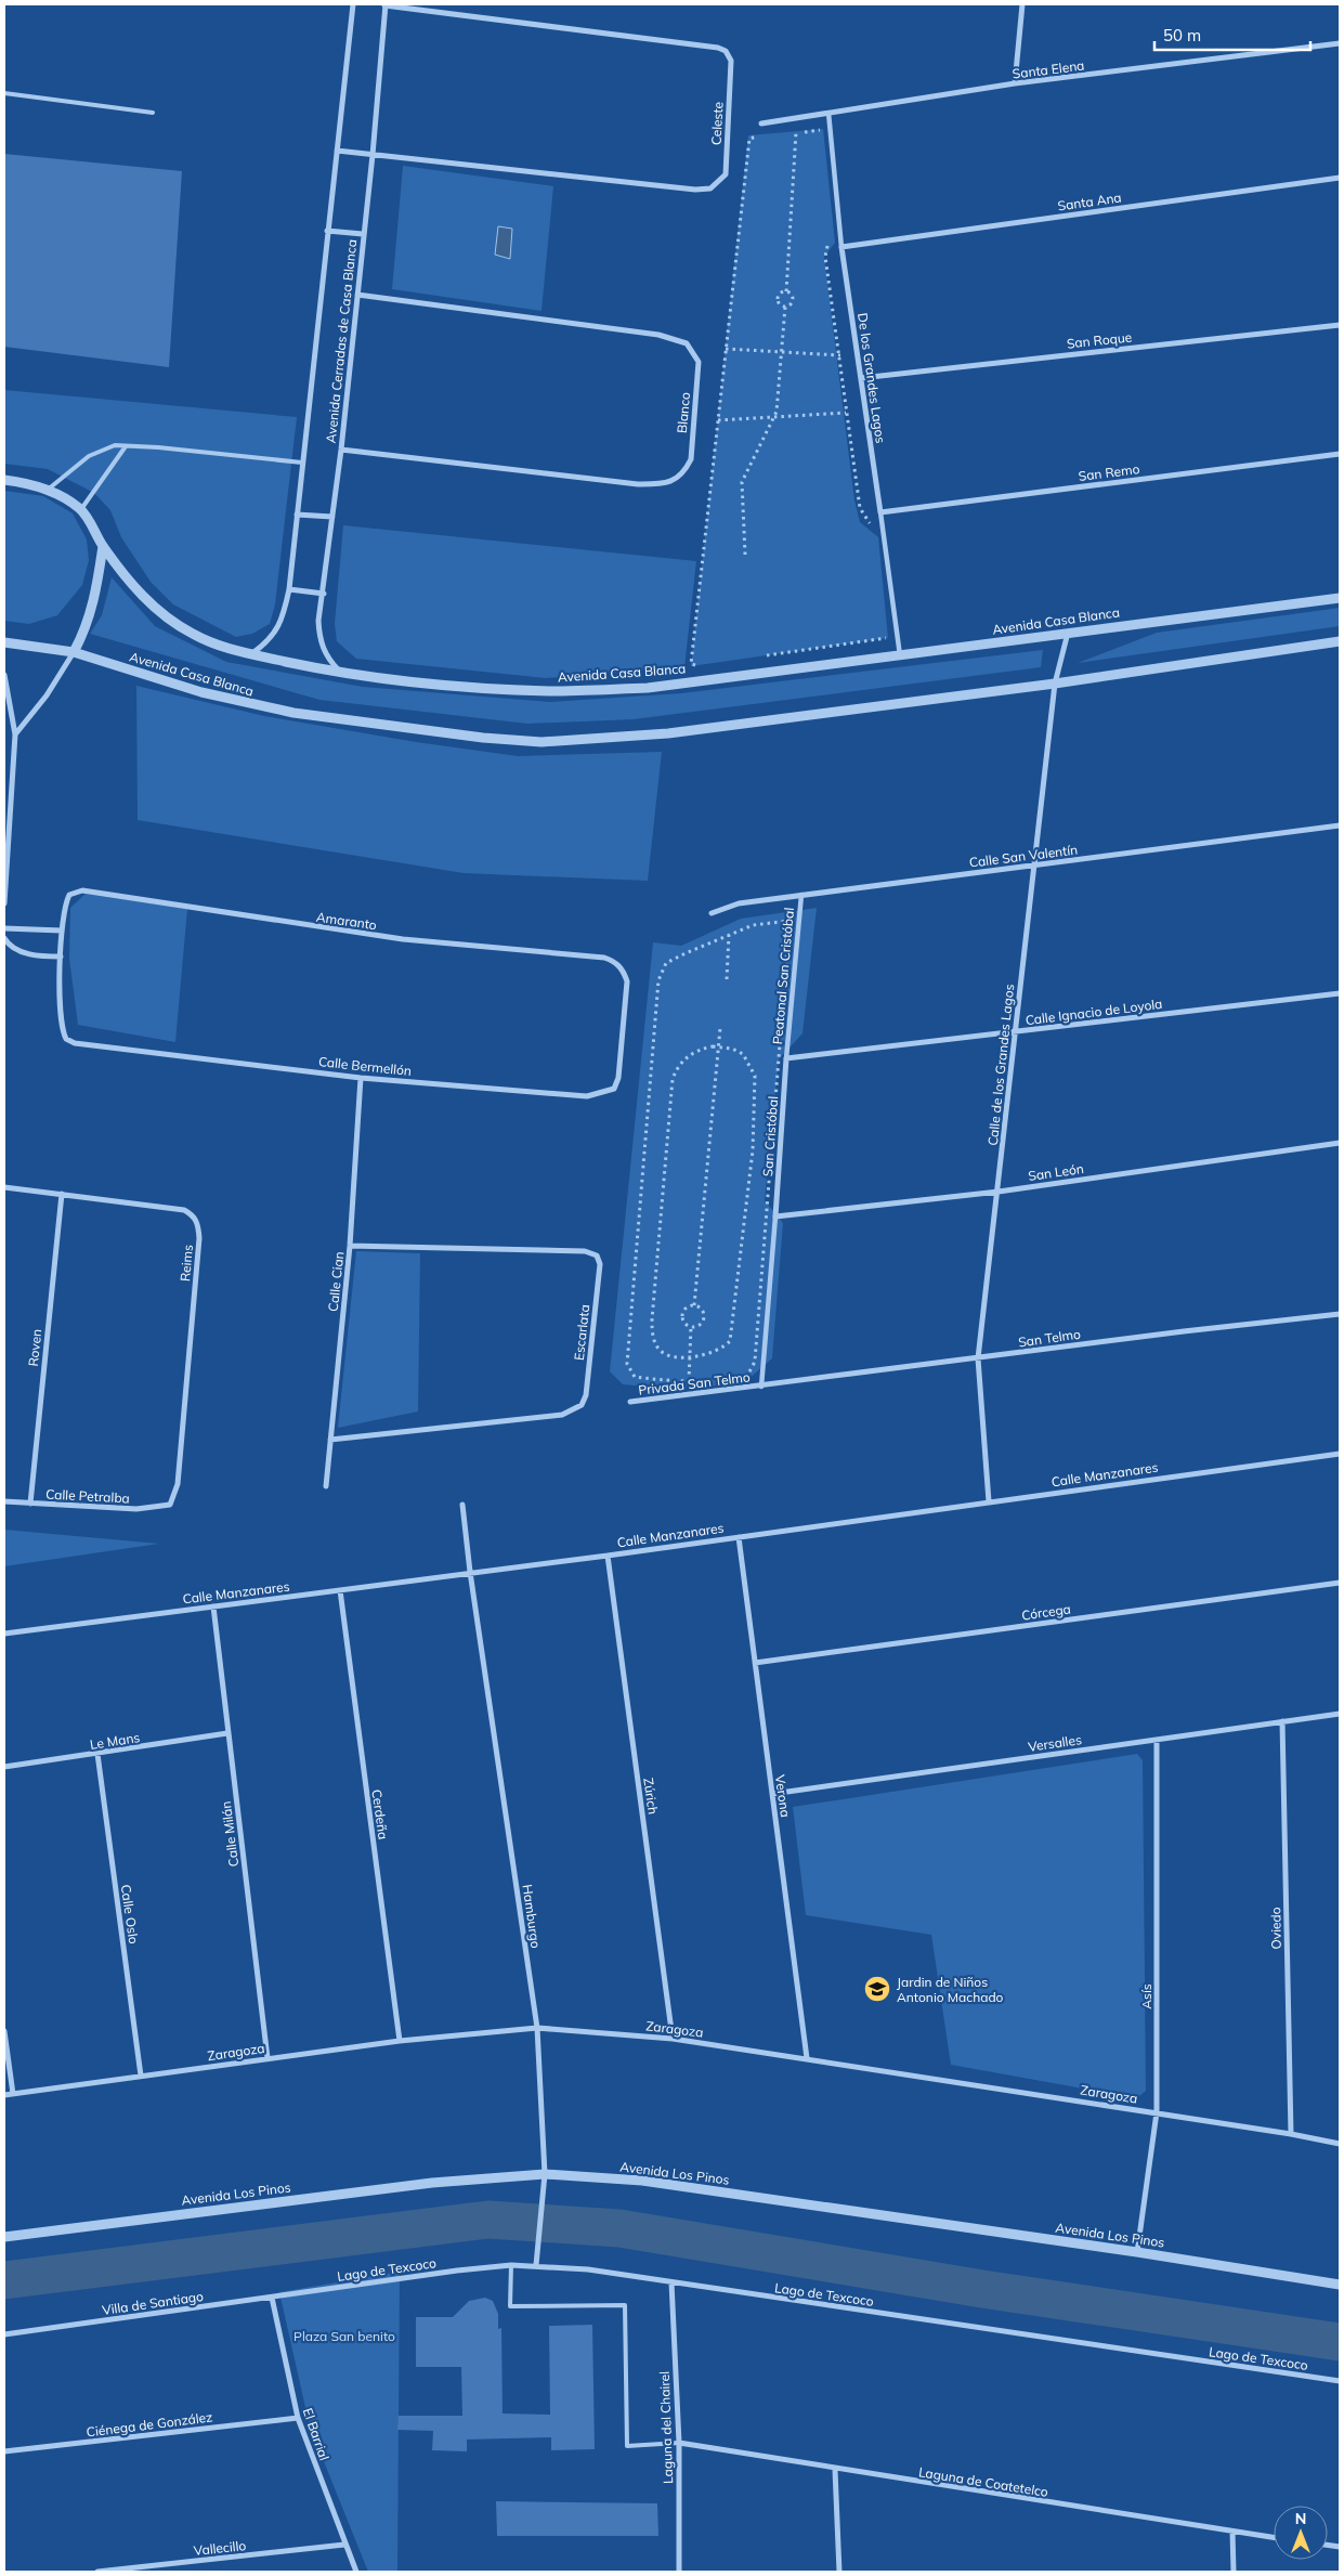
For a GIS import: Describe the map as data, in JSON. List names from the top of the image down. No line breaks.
{"streets":{"street":["Santa Elena","Celeste","Santa Ana","San Roque","Avenida Cerradas de Casa Blanca","De los Grandes Lagos","Blanco","San Remo","Avenida Casa Blanca","Calle San Valentín","Amaranto","Peatonal San Cristóbal","Calle Ignacio de Loyola","Calle de los Grandes Lagos","Calle Bermellón","San Cristóbal","San León","Reims","Calle Cian","Escarlata","San Telmo","Roven","Privada San Telmo","Calle Manzanares","Calle Petralba","Córcega","Le Mans","Versalles","Zúrich","Verona","Cerdeña","Calle Milán","Calle Oslo","Hamburgo","Oviedo","Asís","Zaragoza","Avenida Los Pinos","Lago de Texcoco","Villa de Santiago","Ciénega de González","Laguna del Chairel","El Barrial","Laguna de Coatetelco","Vallecillo"]},"crossings":[["Celeste","Avenida Cerradas de Casa Blanca"],["Santa Ana","De los Grandes Lagos"],["San Roque","De los Grandes Lagos"],["Avenida Cerradas de Casa Blanca","Blanco"],["Avenida Cerradas de Casa Blanca","Avenida Casa Blanca"],["De los Grandes Lagos","San Remo"],["Avenida Casa Blanca","Calle de los Grandes Lagos"],["Calle San Valentín","Peatonal San Cristóbal"],["Calle San Valentín","Calle de los Grandes Lagos"],["Amaranto","Calle Bermellón"],["Peatonal San Cristóbal","Calle Ignacio de Loyola"],["Peatonal San Cristóbal","San Cristóbal"],["Calle Ignacio de Loyola","Calle de los Grandes Lagos"],["Calle Ignacio de Loyola","San Cristóbal"],["Calle de los Grandes Lagos","San León"],["Calle de los Grandes Lagos","San Telmo"],["Calle de los Grandes Lagos","Calle Manzanares"],["Calle Bermellón","Calle Cian"],["San Cristóbal","San León"],["Reims","Roven"],["Reims","Calle Petralba"],["Calle Cian","Escarlata"],["San Telmo","Privada San Telmo"],["Roven","Calle Petralba"],["Calle Manzanares","Zúrich"],["Calle Manzanares","Verona"],["Calle Manzanares","Cerdeña"],["Calle Manzanares","Calle Milán"],["Calle Manzanares","Hamburgo"],["Córcega","Verona"],["Le Mans","Calle Milán"],["Le Mans","Calle Oslo"],["Versalles","Verona"],["Versalles","Oviedo"],["Versalles","Asís"],["Zúrich","Zaragoza"],["Verona","Zaragoza"],["Cerdeña","Zaragoza"],["Calle Milán","Zaragoza"],["Calle Oslo","Zaragoza"],["Hamburgo","Zaragoza"],["Hamburgo","Avenida Los Pinos"],["Hamburgo","Lago de Texcoco"],["Oviedo","Zaragoza"],["Asís","Zaragoza"],["Asís","Avenida Los Pinos"],["Lago de Texcoco","Villa de Santiago"],["Lago de Texcoco","Laguna del Chairel"],["Villa de Santiago","El Barrial"],["Ciénega de González","El Barrial"],["Laguna del Chairel","Laguna de Coatetelco"],["El Barrial","Vallecillo"]],"parks":["Plaza San benito"],"places":{"school or university":["Jardin de Niños Antonio Machado"]},"scale_bar":"50 m","north":"top"}
